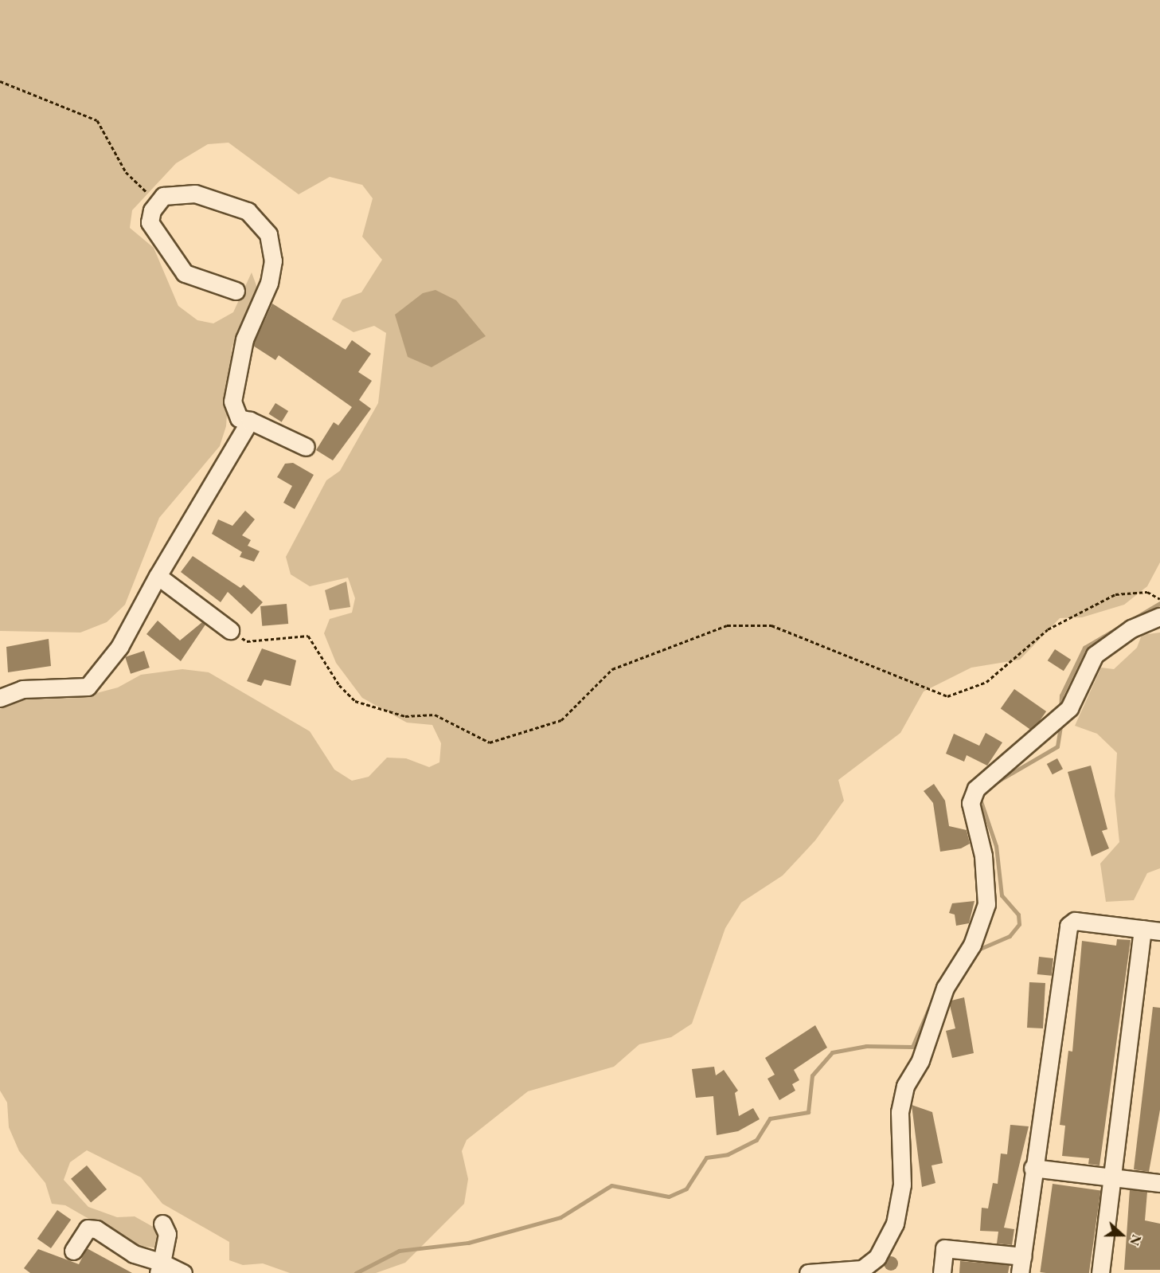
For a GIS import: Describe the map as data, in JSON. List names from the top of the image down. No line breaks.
{"north":"right"}
